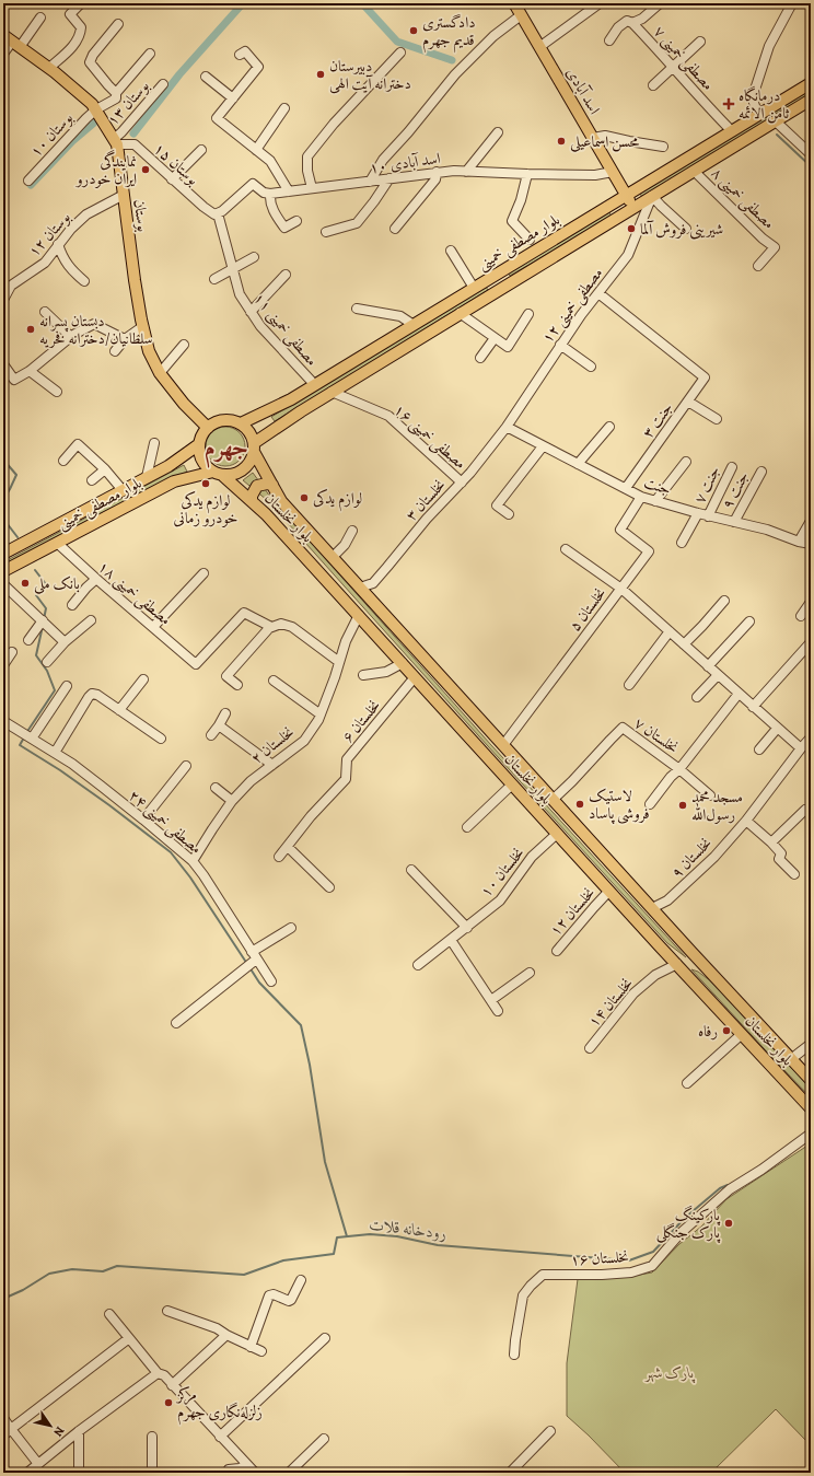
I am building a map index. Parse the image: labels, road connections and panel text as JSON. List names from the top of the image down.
{
  "streets": {
    "main road": [
      "اسد آبادی",
      "بوستان",
      "بلوار مصطفی خمینی",
      "بلوار نخلستان"
    ],
    "street": [
      "مصطفی خمینی ۷",
      "بوستان ۱۳",
      "بوستان ۱۰",
      "اسد آبادی ۱۰",
      "بوستان ۱۵",
      "مصطفی خمینی ۸",
      "۱۲ بوستان",
      "مصطفی خمینی ۱۲",
      "مصطفی خمینی ۱۱",
      "جنت ۳",
      "مصطفی خمینی ۱۶",
      "جنت ۷",
      "جنت",
      "جنت ۹",
      "نخلستان ۳",
      "مصطفی خمینی ۱۸",
      "نخلستان ۵",
      "نخلستان ۶",
      "نخلستان ۷",
      "نخلستان ۲",
      "مصطفی خمینی ۲۴",
      "نخلستان ۹",
      "نخلستان ۱۰",
      "نخلستان ۱۲",
      "نخلستان ۱۴",
      "نخلستان ۱۶"
    ]
  },
  "crossings": [
    ["مصطفی خمینی ۷", "بلوار مصطفی خمینی"],
    ["اسد آبادی", "اسد آبادی ۱۰"],
    ["اسد آبادی", "بلوار مصطفی خمینی"],
    ["بوستان ۱۳", "بوستان ۱۵"],
    ["بوستان ۱۳", "بوستان"],
    ["بوستان ۱۰", "بوستان"],
    ["بوستان ۱۵", "بوستان"],
    ["بوستان ۱۵", "مصطفی خمینی ۱۱"],
    ["مصطفی خمینی ۸", "بلوار مصطفی خمینی"],
    ["بوستان", "۱۲ بوستان"],
    ["بوستان", "بلوار مصطفی خمینی"],
    ["بوستان", "بلوار نخلستان"],
    ["بلوار مصطفی خمینی", "مصطفی خمینی ۱۲"],
    ["بلوار مصطفی خمینی", "مصطفی خمینی ۱۱"],
    ["بلوار مصطفی خمینی", "مصطفی خمینی ۱۶"],
    ["بلوار مصطفی خمینی", "بلوار نخلستان"],
    ["بلوار مصطفی خمینی", "مصطفی خمینی ۱۸"],
    ["مصطفی خمینی ۱۲", "جنت ۳"],
    ["مصطفی خمینی ۱۲", "جنت"],
    ["مصطفی خمینی ۱۲", "نخلستان ۳"],
    ["جنت ۳", "جنت"],
    ["مصطفی خمینی ۱۶", "نخلستان ۳"],
    ["جنت ۷", "جنت"],
    ["جنت", "جنت ۹"],
    ["جنت", "نخلستان ۳"],
    ["جنت", "نخلستان ۵"],
    ["نخلستان ۳", "بلوار نخلستان"],
    ["بلوار نخلستان", "نخلستان ۵"],
    ["بلوار نخلستان", "نخلستان ۶"],
    ["بلوار نخلستان", "نخلستان ۷"],
    ["بلوار نخلستان", "نخلستان ۲"],
    ["بلوار نخلستان", "نخلستان ۹"],
    ["بلوار نخلستان", "نخلستان ۱۰"],
    ["بلوار نخلستان", "نخلستان ۱۲"],
    ["بلوار نخلستان", "نخلستان ۱۴"],
    ["نخلستان ۲", "مصطفی خمینی ۲۴"]
  ],
  "districts": ["جهرم"],
  "water": ["رودخانه قلات"],
  "parks": ["پارک شهر"],
  "places": {
    "other": [
      "دادگستری قدیم جهرم",
      "دبیرستان دخترانه آیت الهی",
      "محسن اسماعیلی",
      "نمایندگی ایران خودرو",
      "شیرینی فروش آلما",
      "دبستان پسرانه سلطانیان/دخترانه فخریه",
      "لوازم یدکی خودرو زمانی",
      "لوازم یدکی",
      "بانک ملی",
      "لاستیک فروشی پاساد",
      "مسجد محمد رسول‌الله",
      "رفاه",
      "پارکینگ پارک جنگلی",
      "مرکز زلزله‌نگاری جهرم"
    ],
    "health": ["درمانگاه ثامن الائمه"]
  },
  "north": "bottom right"
}
